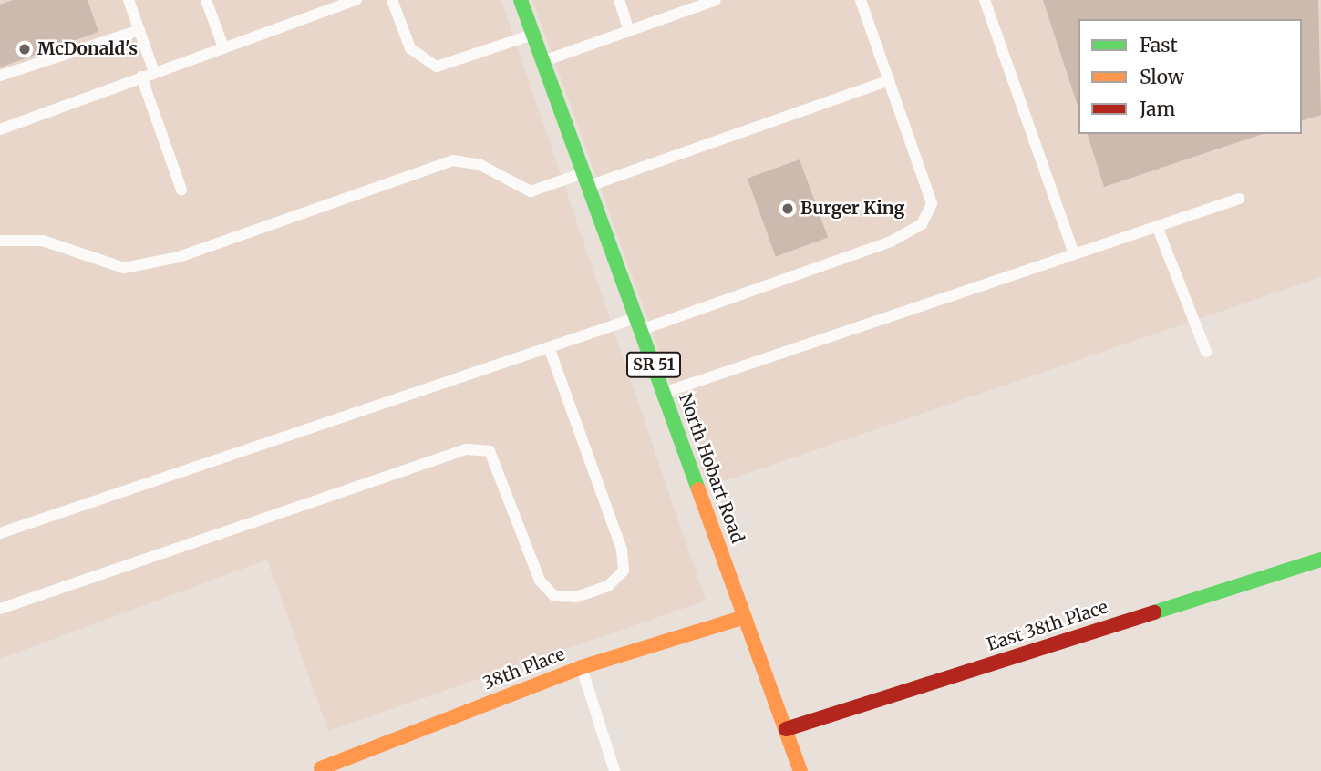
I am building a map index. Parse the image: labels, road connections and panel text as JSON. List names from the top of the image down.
{
  "streets": {
    "street": [
      "SR 51",
      "North Hobart Road",
      "East 38th Place",
      "38th Place"
    ]
  },
  "crossings": [
    ["North Hobart Road", "East 38th Place"],
    ["North Hobart Road", "38th Place"]
  ],
  "places": ["McDonald's", "Burger King"],
  "legend": ["Fast", "Slow", "Jam"]
}
